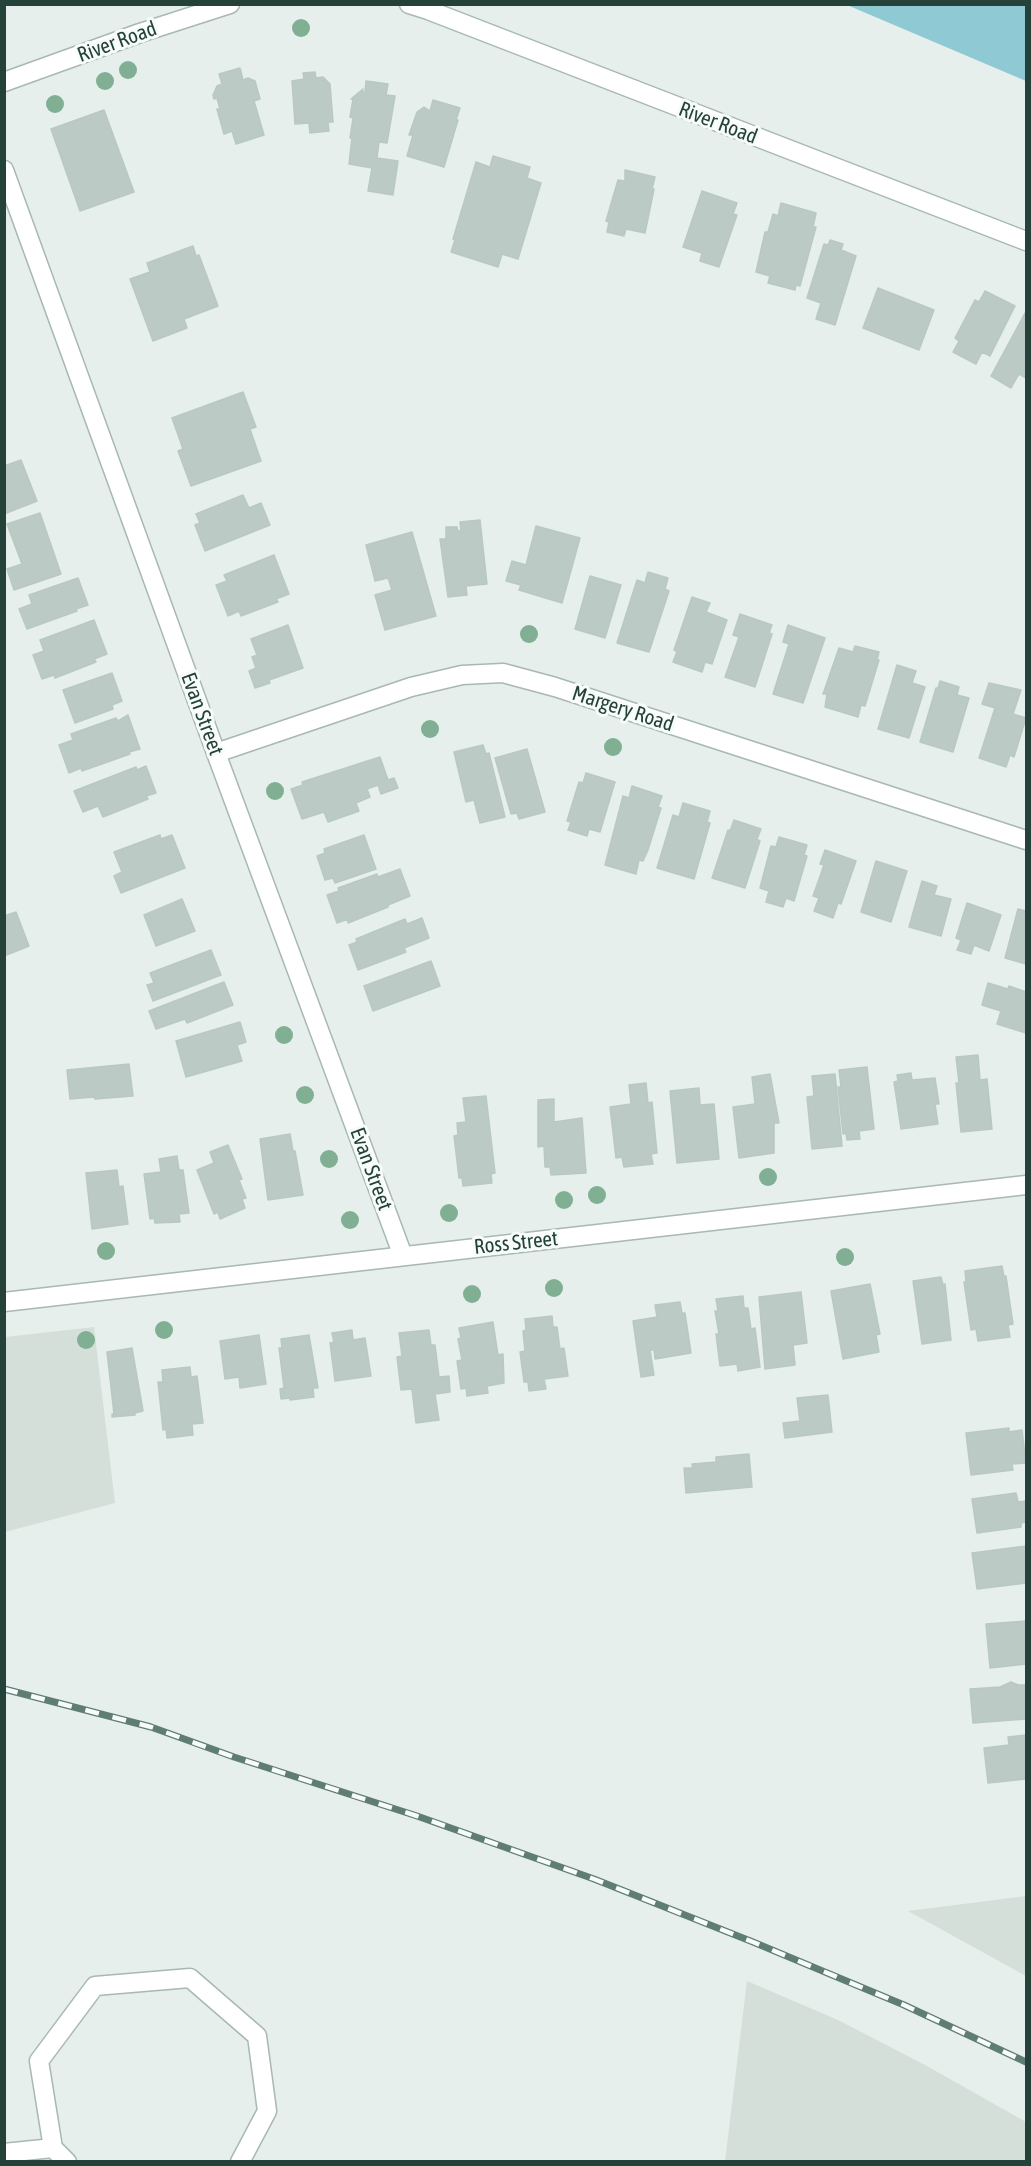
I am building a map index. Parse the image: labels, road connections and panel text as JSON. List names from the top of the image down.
{
  "streets": {
    "street": [
      "River Road",
      "Margery Road",
      "Evan Street",
      "Ross Street"
    ]
  },
  "crossings": [
    ["Margery Road", "Evan Street"],
    ["Evan Street", "Ross Street"]
  ]
}
